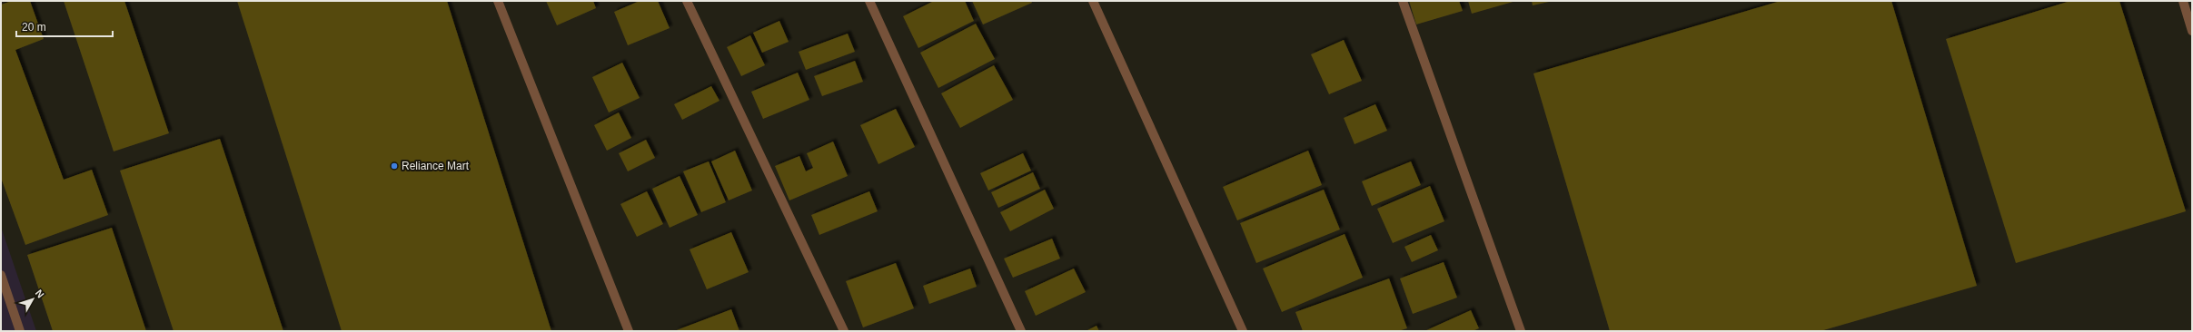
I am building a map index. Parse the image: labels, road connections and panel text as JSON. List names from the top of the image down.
{
  "places": ["Reliance Mart"],
  "scale_bar": "20 m",
  "north": "top right"
}
